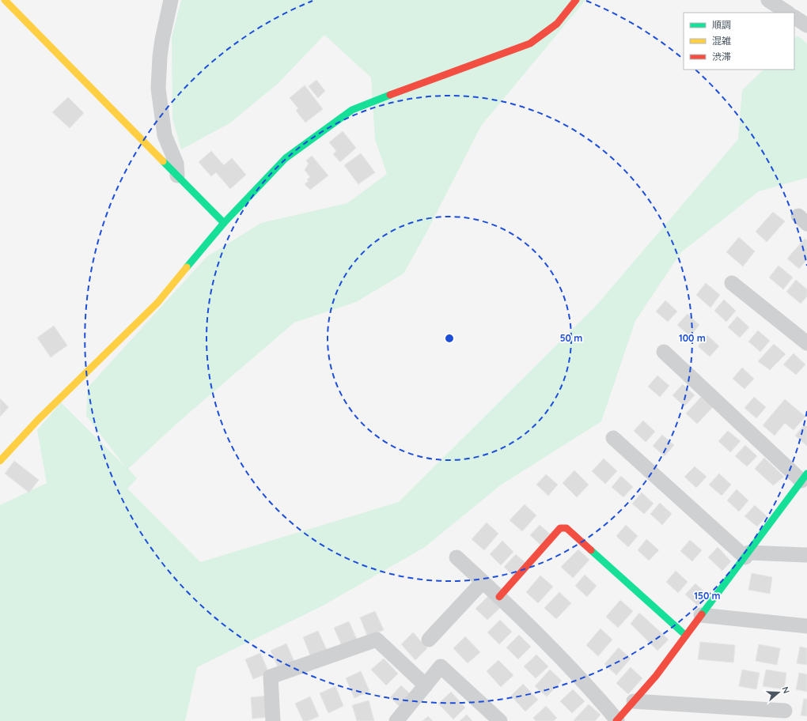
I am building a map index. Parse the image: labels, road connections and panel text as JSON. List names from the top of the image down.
{
  "legend": ["順調", "混雑", "渋滞"],
  "north": "right",
  "rings": ["50 m", "100 m", "150 m"]
}
